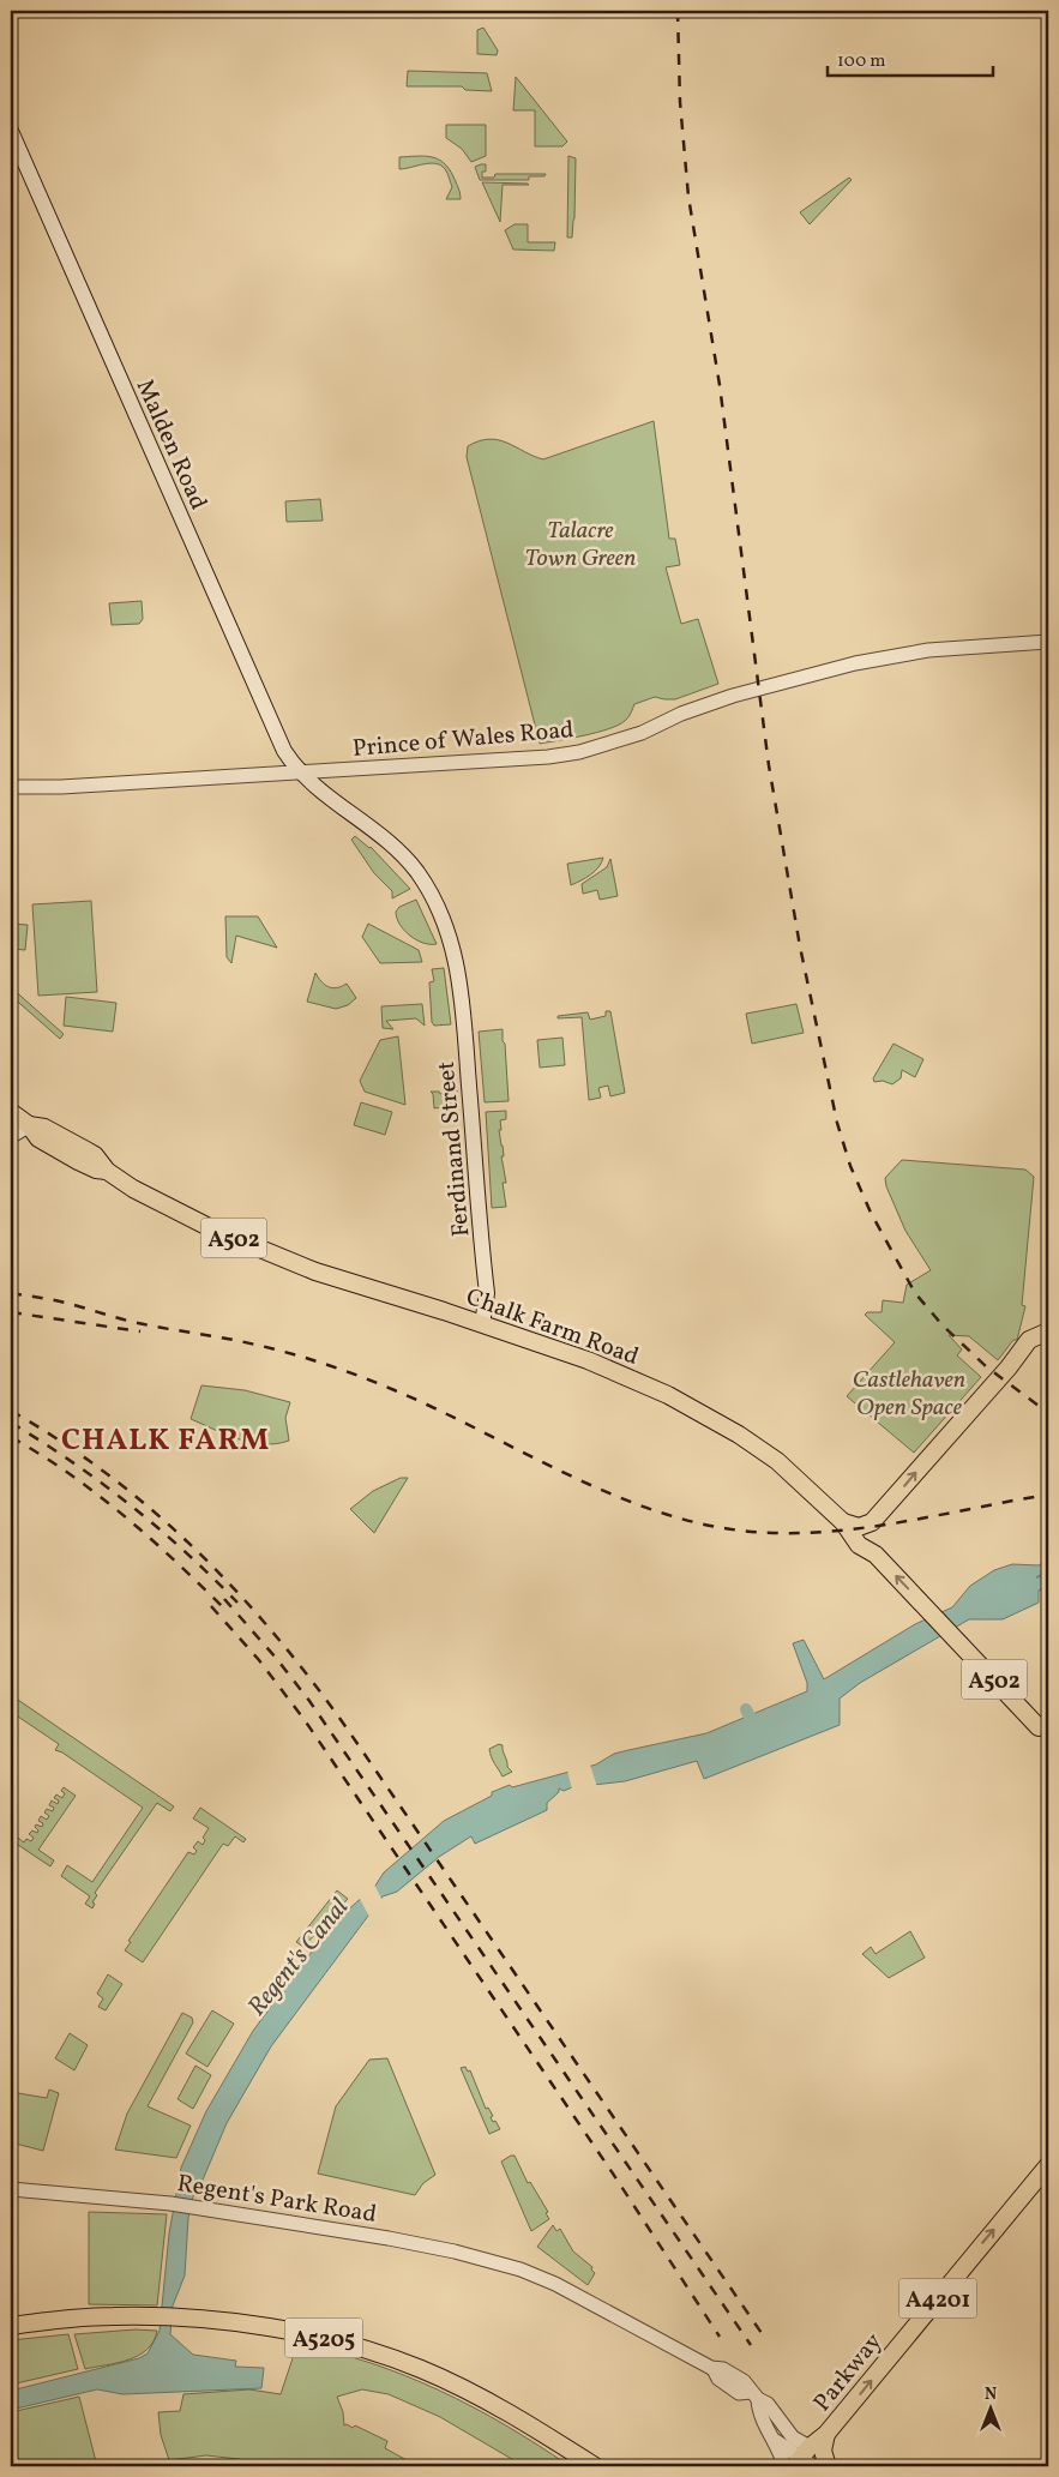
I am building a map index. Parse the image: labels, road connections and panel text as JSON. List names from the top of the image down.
{
  "streets": {
    "main road": [
      "Malden Road",
      "Ferdinand Street",
      "A502",
      "Chalk Farm Road",
      "A4201",
      "A5205",
      "Parkway"
    ],
    "street": ["Prince of Wales Road", "Regent's Park Road"]
  },
  "crossings": [
    ["Malden Road", "Prince of Wales Road"],
    ["Malden Road", "Ferdinand Street"],
    ["Ferdinand Street", "Chalk Farm Road"],
    ["A502", "Chalk Farm Road"],
    ["Regent's Park Road", "Parkway"]
  ],
  "one_way": ["Parkway"],
  "districts": ["CHALK FARM"],
  "water": ["Regent's Canal"],
  "parks": ["Talacre Town Green", "Castlehaven Open Space"],
  "scale_bar": "100 m",
  "north": "top"
}
